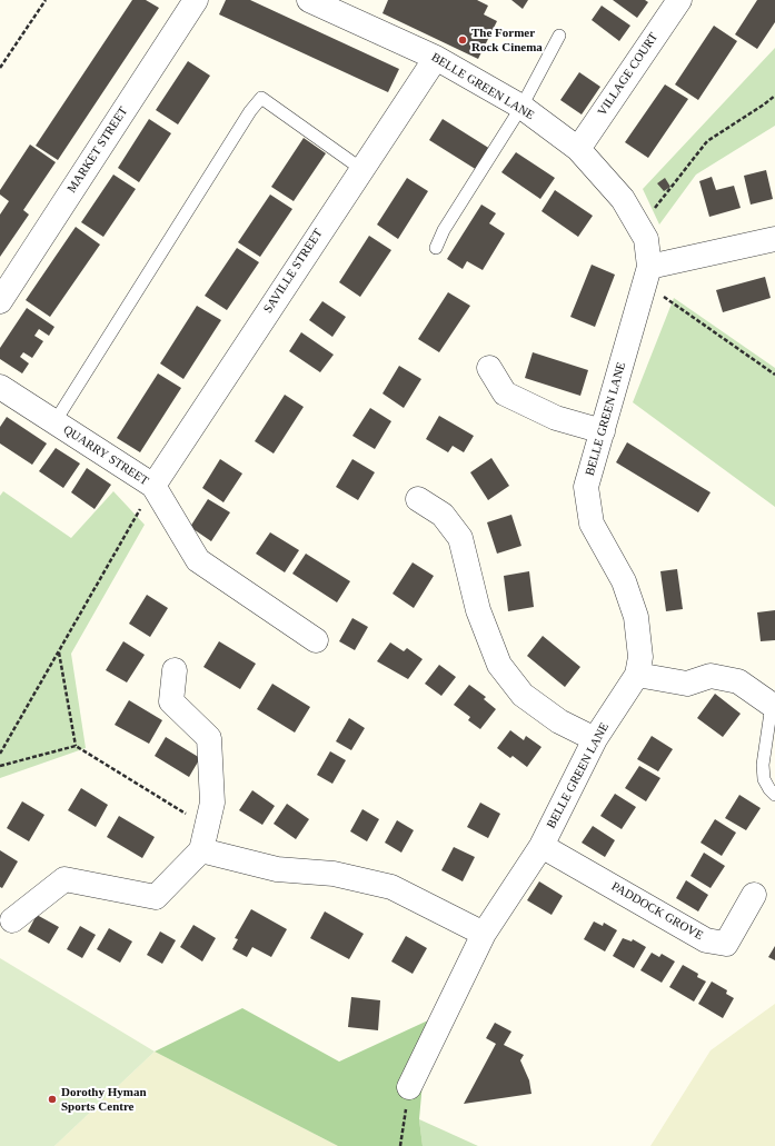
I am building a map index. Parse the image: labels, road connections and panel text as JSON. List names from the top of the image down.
{
  "streets": {
    "street": [
      "VILLAGE COURT",
      "BELLE GREEN LANE",
      "MARKET STREET",
      "SAVILLE STREET",
      "QUARRY STREET",
      "PADDOCK GROVE"
    ]
  },
  "crossings": [
    ["VILLAGE COURT", "BELLE GREEN LANE"],
    ["BELLE GREEN LANE", "SAVILLE STREET"],
    ["BELLE GREEN LANE", "PADDOCK GROVE"],
    ["SAVILLE STREET", "QUARRY STREET"]
  ],
  "places": ["The Former Rock Cinema", "Dorothy Hyman Sports Centre"]
}
